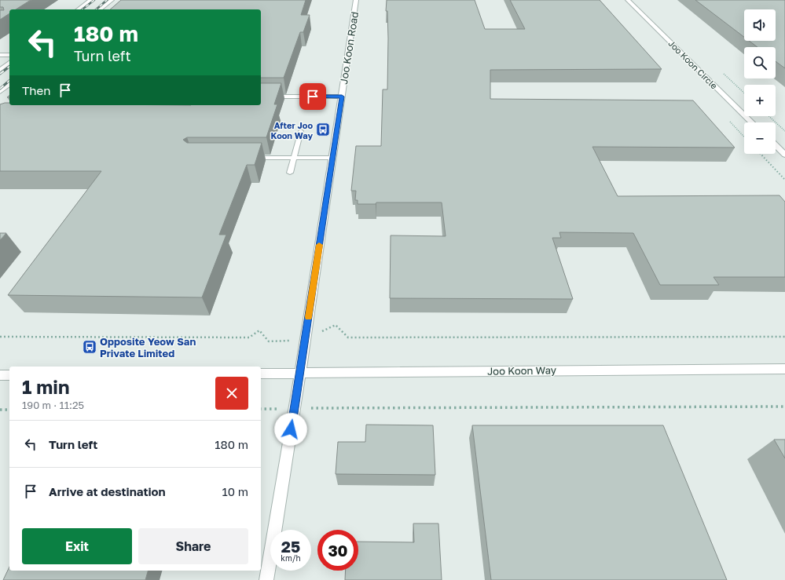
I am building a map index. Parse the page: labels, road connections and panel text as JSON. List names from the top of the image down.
{
  "streets": {
    "street": ["Joo Koon Road", "Joo Koon Circle", "Joo Koon Way"]
  },
  "crossings": [
    ["Joo Koon Road", "Joo Koon Way"]
  ],
  "places": {
    "bus stop": ["After Joo Koon Way", "Opposite Yeow San Private Limited"]
  },
  "page": {
    "map_buttons": ["+", "−"],
    "turn": ["180 m", "Turn left"],
    "then": "Then",
    "heading": ["1 min", "190 m · 11:25"],
    "list": [
      {
        "name": "Turn left",
        "value": "180 m"
      },
      {
        "name": "Arrive at destination",
        "value": "10 m"
      }
    ],
    "buttons": ["Exit", "Share"],
    "speed": "25 km/h",
    "limit": "30"
  }
}
